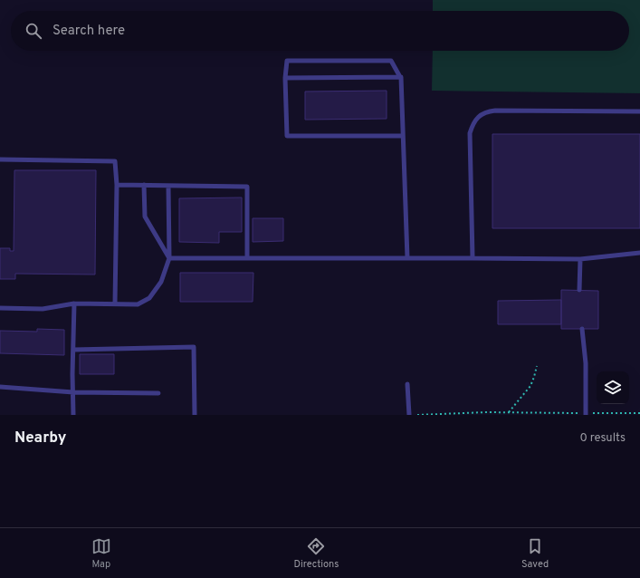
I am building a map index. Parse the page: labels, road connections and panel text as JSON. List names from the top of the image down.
{
  "page": {
    "search": "Search here",
    "heading": ["Nearby", "0 results"],
    "nav": ["Map", "Directions", "Saved"]
  }
}
